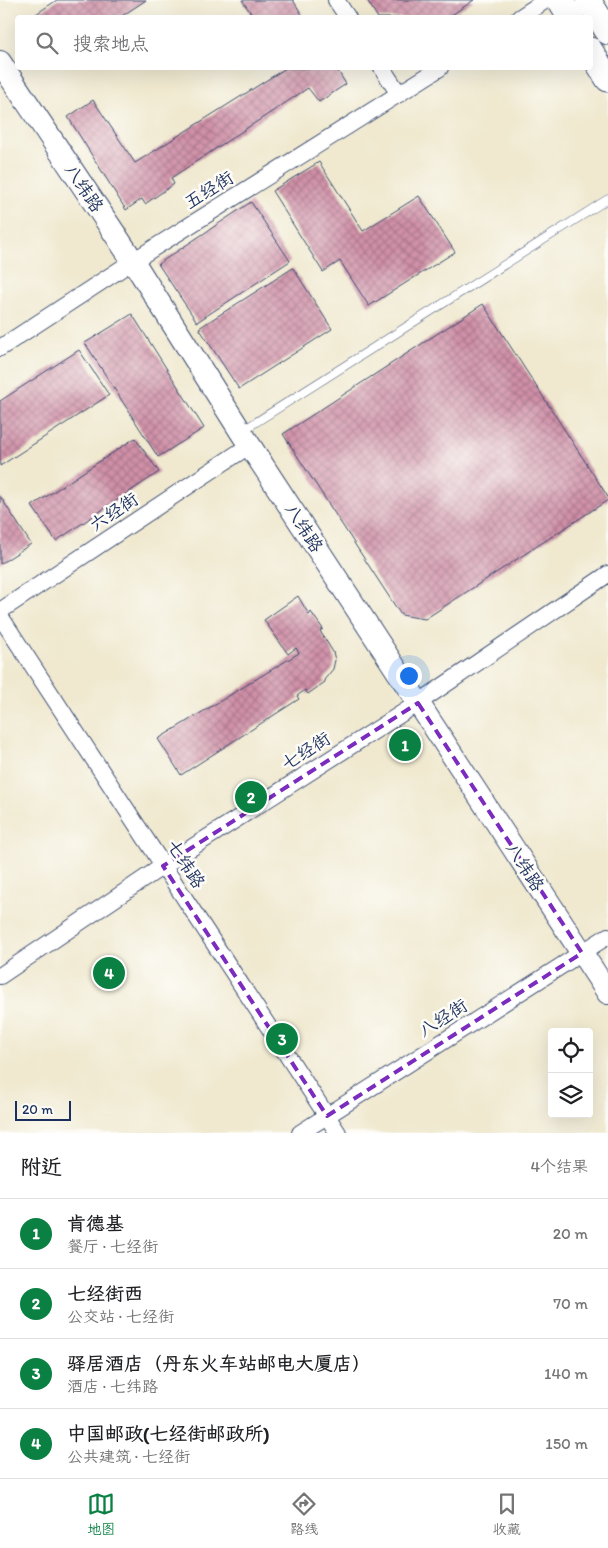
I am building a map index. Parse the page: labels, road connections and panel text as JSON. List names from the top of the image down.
{
  "streets": {
    "street": [
      "八纬路",
      "五经街",
      "六经街",
      "七经街",
      "七纬路",
      "八经街"
    ]
  },
  "crossings": [
    ["八纬路", "五经街"],
    ["八纬路", "六经街"],
    ["八纬路", "七经街"],
    ["八纬路", "八经街"],
    ["七经街", "七纬路"],
    ["七纬路", "八经街"]
  ],
  "scale_bar": "20 m",
  "page": {
    "search": "搜索地点",
    "pins": [
      "1",
      "2",
      "4",
      "3"
    ],
    "scale": "20 m",
    "heading": ["附近", "4个结果"],
    "list": [
      {
        "mark": "1",
        "name": "肯德基",
        "note": "餐厅 · 七经街",
        "value": "20 m"
      },
      {
        "mark": "2",
        "name": "七经街西",
        "note": "公交站 · 七经街",
        "value": "70 m"
      },
      {
        "mark": "3",
        "name": "驿居酒店（丹东火车站邮电大厦店）",
        "note": "酒店 · 七纬路",
        "value": "140 m"
      },
      {
        "mark": "4",
        "name": "中国邮政(七经街邮政所)",
        "note": "公共建筑 · 七经街",
        "value": "150 m"
      }
    ],
    "nav": ["地图", "路线", "收藏"]
  }
}
